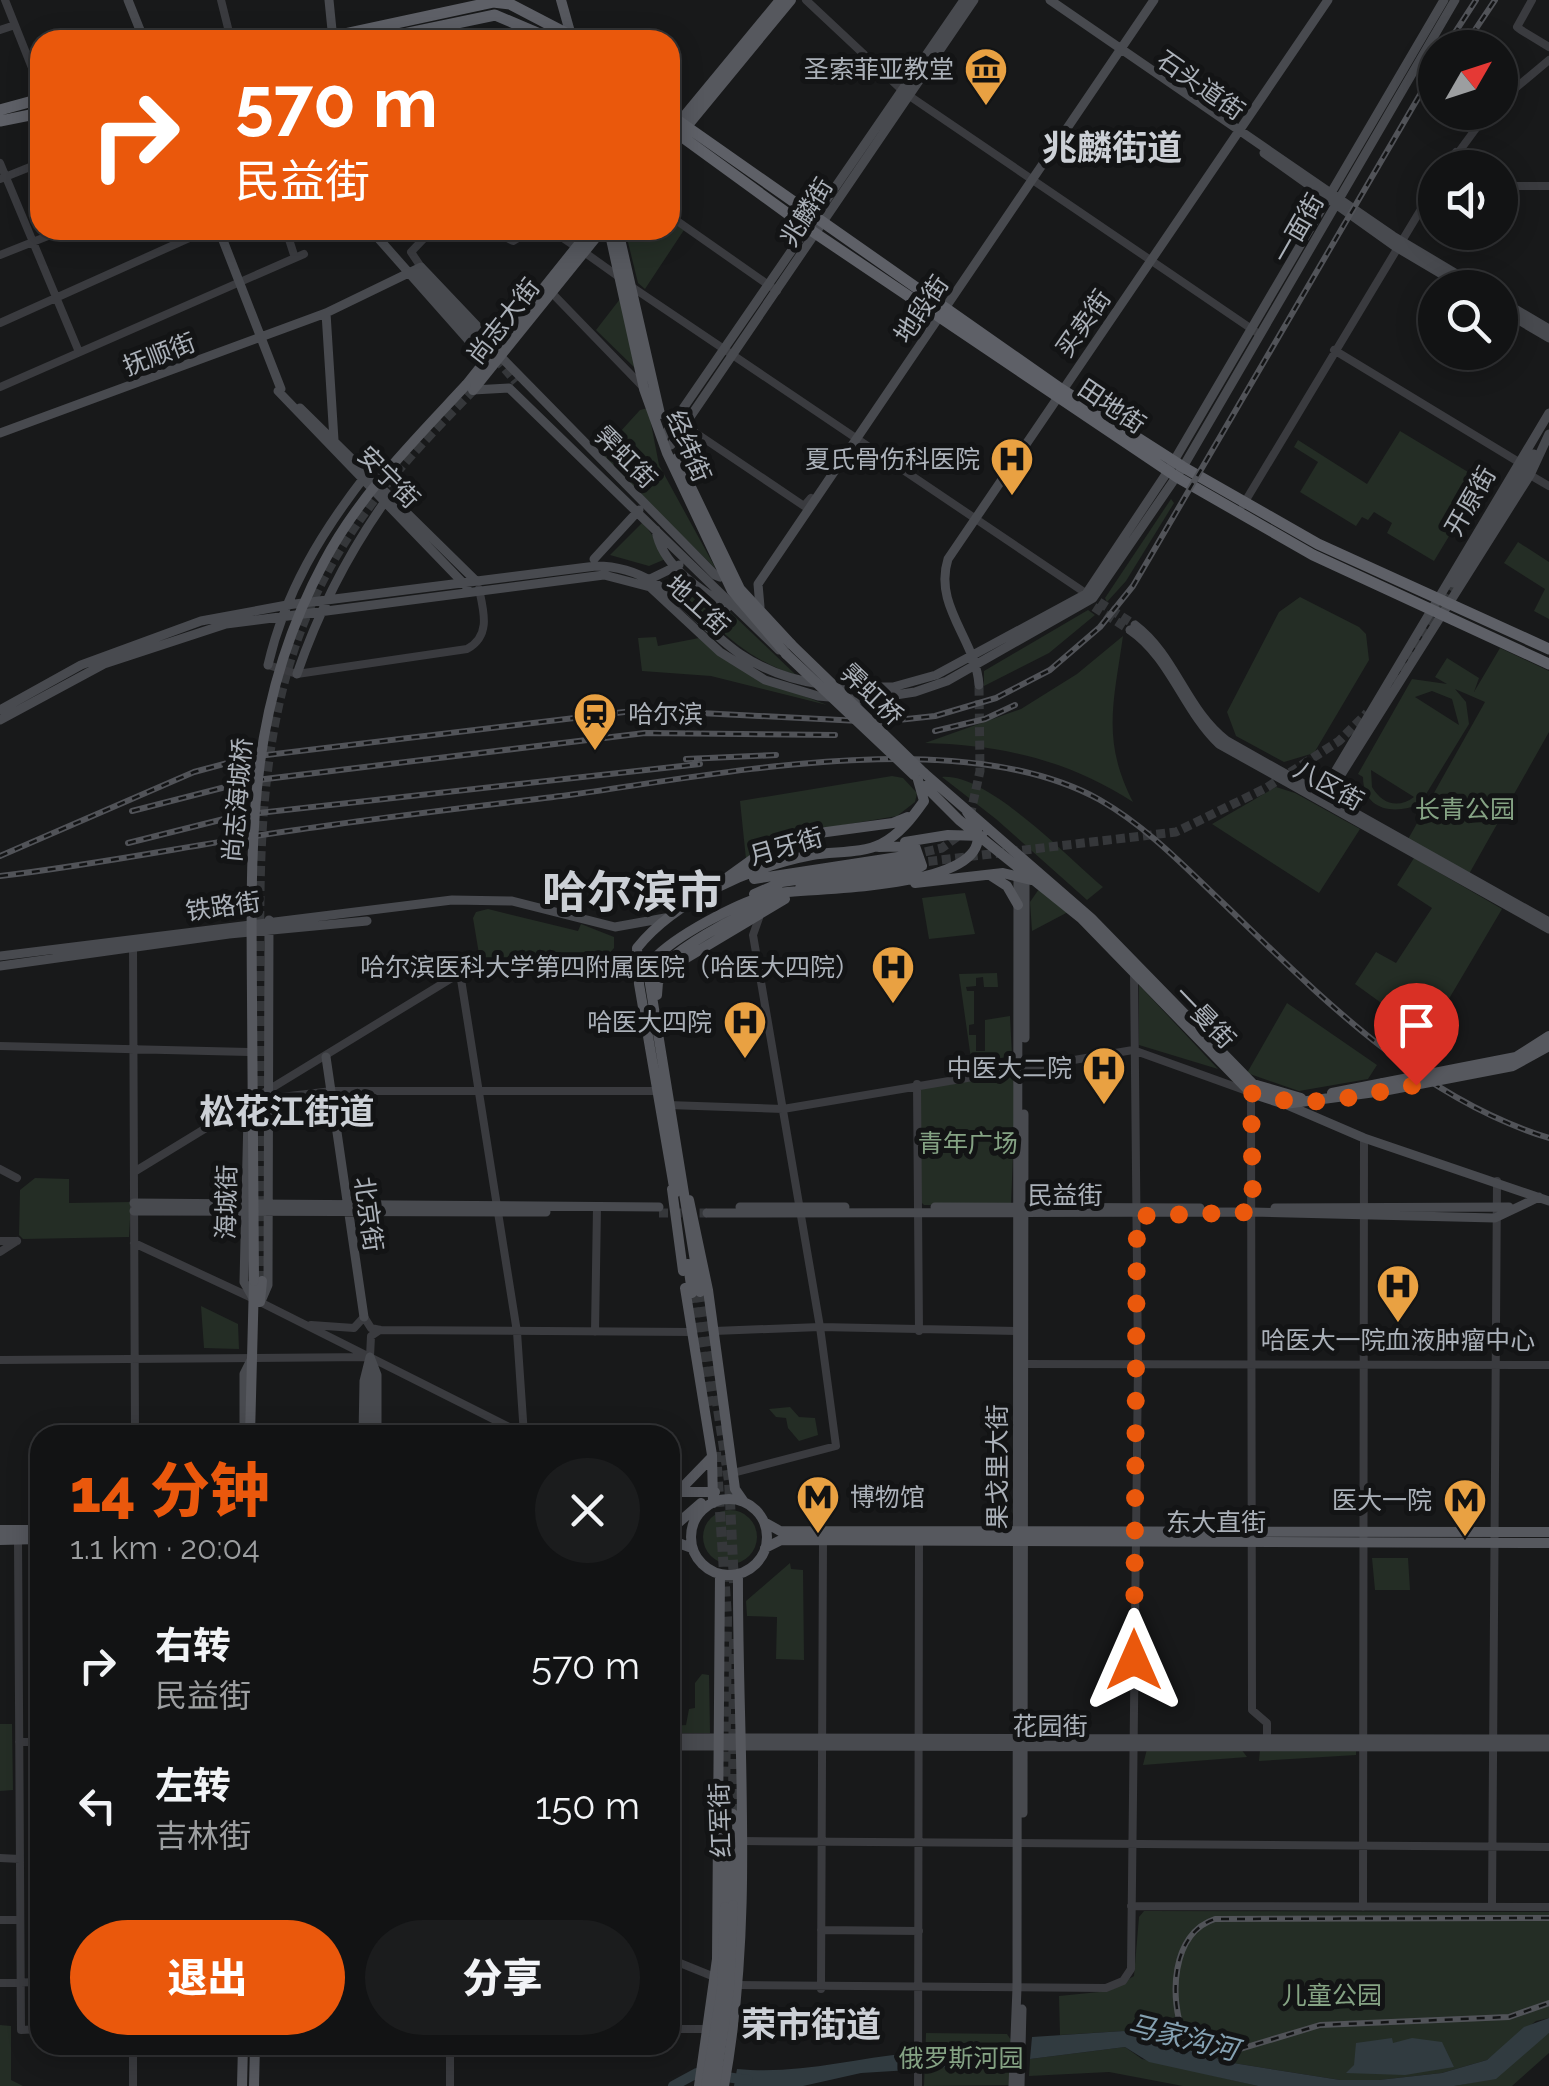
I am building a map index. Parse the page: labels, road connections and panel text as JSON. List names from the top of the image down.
{
  "streets": {
    "highway": ["田地街"],
    "main road": [
      "石头道街",
      "兆麟街",
      "一面街",
      "地段街",
      "尚志大街",
      "买卖街",
      "抚顺街",
      "经纬街",
      "霁虹街",
      "安宁街",
      "开原街",
      "地工街",
      "霁虹桥",
      "八区街",
      "尚志海城桥",
      "月牙街",
      "铁路街",
      "一曼街",
      "民益街",
      "海城街",
      "北京街",
      "果戈里大街",
      "东大直街",
      "花园街",
      "红军街"
    ]
  },
  "crossings": [
    ["石头道街", "一面街"],
    ["石头道街", "地段街"],
    ["石头道街", "买卖街"],
    ["兆麟街", "田地街"],
    ["兆麟街", "经纬街"],
    ["一面街", "田地街"],
    ["一面街", "地工街"],
    ["地段街", "田地街"],
    ["地段街", "经纬街"],
    ["地段街", "霁虹街"],
    ["地段街", "霁虹桥"],
    ["尚志大街", "霁虹街"],
    ["尚志大街", "尚志海城桥"],
    ["买卖街", "田地街"],
    ["买卖街", "地工街"],
    ["抚顺街", "安宁街"],
    ["田地街", "开原街"],
    ["田地街", "地工街"],
    ["经纬街", "霁虹街"],
    ["经纬街", "霁虹桥"],
    ["霁虹街", "霁虹桥"],
    ["安宁街", "地工街"],
    ["尚志海城桥", "海城街"],
    ["月牙街", "铁路街"],
    ["月牙街", "一曼街"],
    ["月牙街", "果戈里大街"],
    ["铁路街", "海城街"],
    ["一曼街", "民益街"],
    ["一曼街", "果戈里大街"],
    ["民益街", "果戈里大街"],
    ["果戈里大街", "东大直街"],
    ["果戈里大街", "花园街"],
    ["东大直街", "红军街"],
    ["花园街", "红军街"]
  ],
  "districts": [
    "兆麟街道",
    "哈尔滨市",
    "松花江街道",
    "荣市街道"
  ],
  "water": ["马家沟河"],
  "parks": [
    "长青公园",
    "青年广场",
    "儿童公园",
    "俄罗斯河园"
  ],
  "places": {
    "museum": ["圣索菲亚教堂"],
    "hospital": [
      "夏氏骨伤科医院",
      "哈尔滨医科大学第四附属医院（哈医大四院）",
      "哈医大四院",
      "中医大二院",
      "哈医大一院血液肿瘤中心"
    ],
    "station": ["哈尔滨"],
    "metro station": ["博物馆", "医大一院"]
  },
  "north": "top right",
  "page": {
    "turn": ["570 m", "民益街"],
    "heading": ["14 分钟", "1.1 km · 20:04"],
    "list": [
      {
        "name": "右转",
        "note": "民益街",
        "value": "570 m"
      },
      {
        "name": "左转",
        "note": "吉林街",
        "value": "150 m"
      }
    ],
    "buttons": ["退出", "分享"]
  }
}
